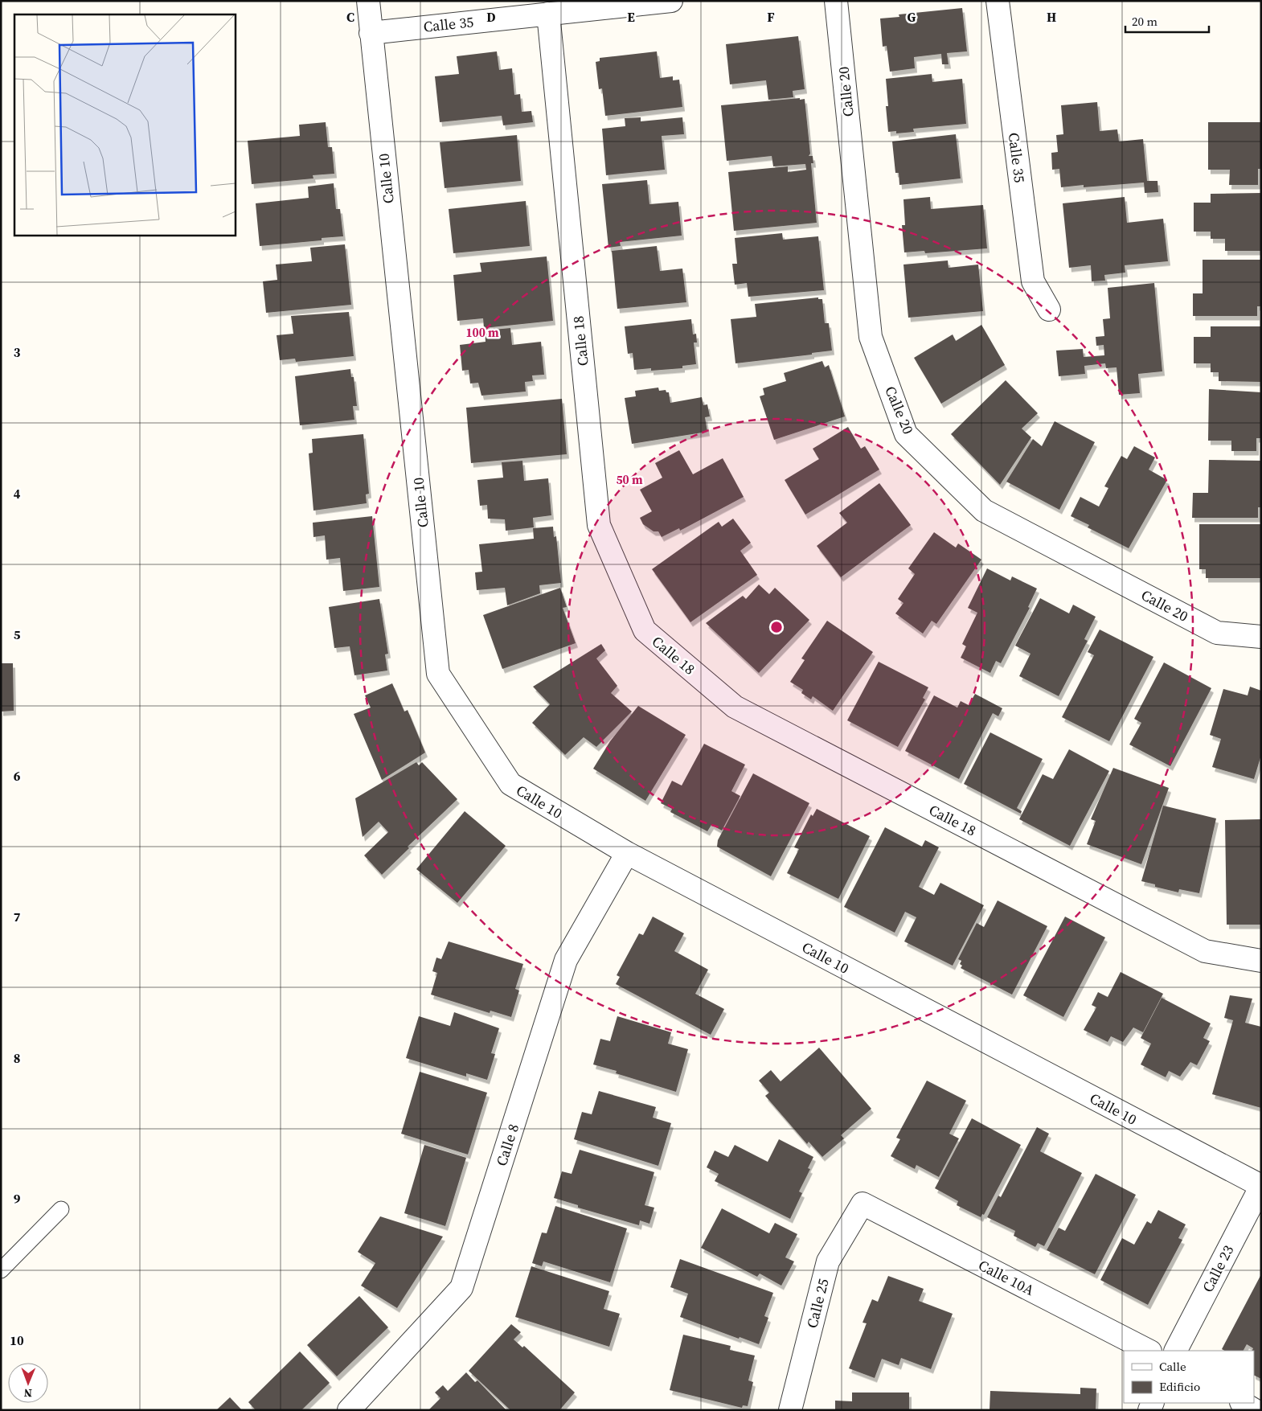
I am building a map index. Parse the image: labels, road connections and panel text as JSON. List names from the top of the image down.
{
  "streets": {
    "street": [
      "Calle 35",
      "Calle 20",
      "Calle 10",
      "Calle 18",
      "Calle 8",
      "Calle 23",
      "Calle 10A",
      "Calle 25"
    ]
  },
  "crossings": [
    ["Calle 35", "Calle 10"],
    ["Calle 35", "Calle 18"],
    ["Calle 10", "Calle 8"],
    ["Calle 10", "Calle 23"],
    ["Calle 10A", "Calle 25"]
  ],
  "legend": ["Calle", "Edificio"],
  "scale_bar": "20 m",
  "north": "bottom",
  "grid": {
    "columns": [
      "C",
      "D",
      "E",
      "F",
      "G",
      "H"
    ],
    "rows": [
      "3",
      "4",
      "5",
      "6",
      "7",
      "8",
      "9",
      "10"
    ]
  },
  "rings": ["100 m", "50 m"]
}
